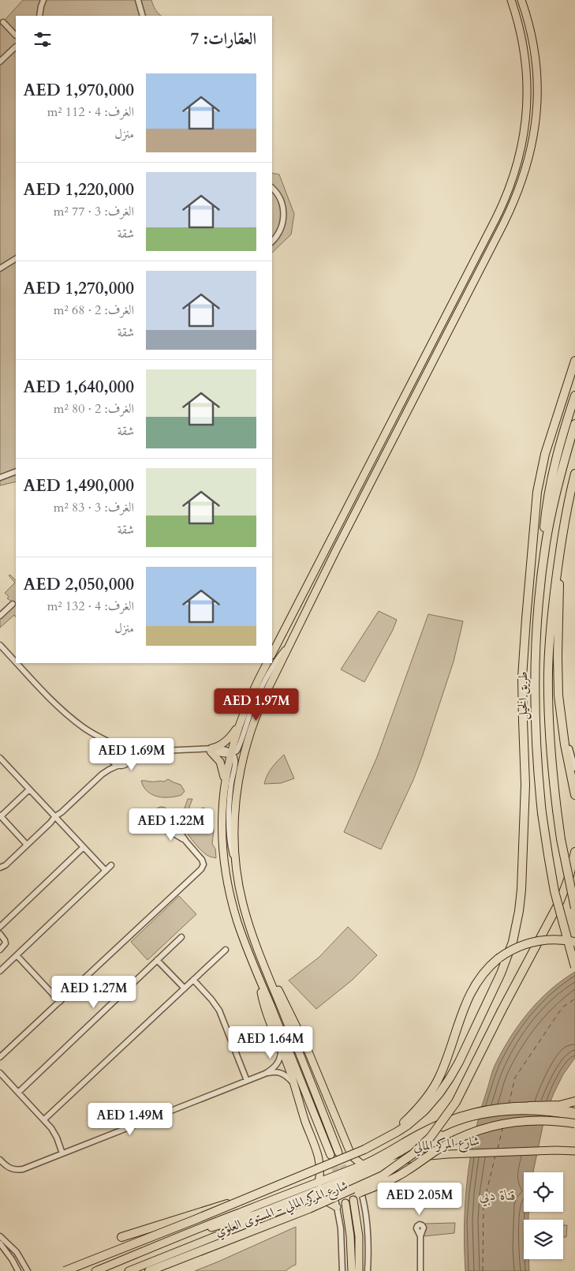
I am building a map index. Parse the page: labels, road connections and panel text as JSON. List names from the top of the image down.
{
  "streets": {
    "highway": ["طريق الخيل", "شارع المركز المالي - المستوى العلوي"],
    "main road": ["شارع المركز المالي"]
  },
  "water": ["قناة دبي"],
  "page": {
    "heading": "العقارات: 7",
    "list": [
      {
        "name": "AED 1,970,000",
        "note": "الغرف: 4 · 112 m² · منزل"
      },
      {
        "name": "AED 1,220,000",
        "note": "الغرف: 3 · 77 m² · شقة"
      },
      {
        "name": "AED 1,270,000",
        "note": "الغرف: 2 · 68 m² · شقة"
      },
      {
        "name": "AED 1,640,000",
        "note": "الغرف: 2 · 80 m² · شقة"
      },
      {
        "name": "AED 1,490,000",
        "note": "الغرف: 3 · 83 m² · شقة"
      },
      {
        "name": "AED 2,050,000",
        "note": "الغرف: 4 · 132 m² · منزل"
      }
    ],
    "price": [
      "AED 1.97M",
      "AED 1.69M",
      "AED 1.22M",
      "AED 1.27M",
      "AED 1.64M",
      "AED 1.49M",
      "AED 2.05M"
    ]
  }
}
